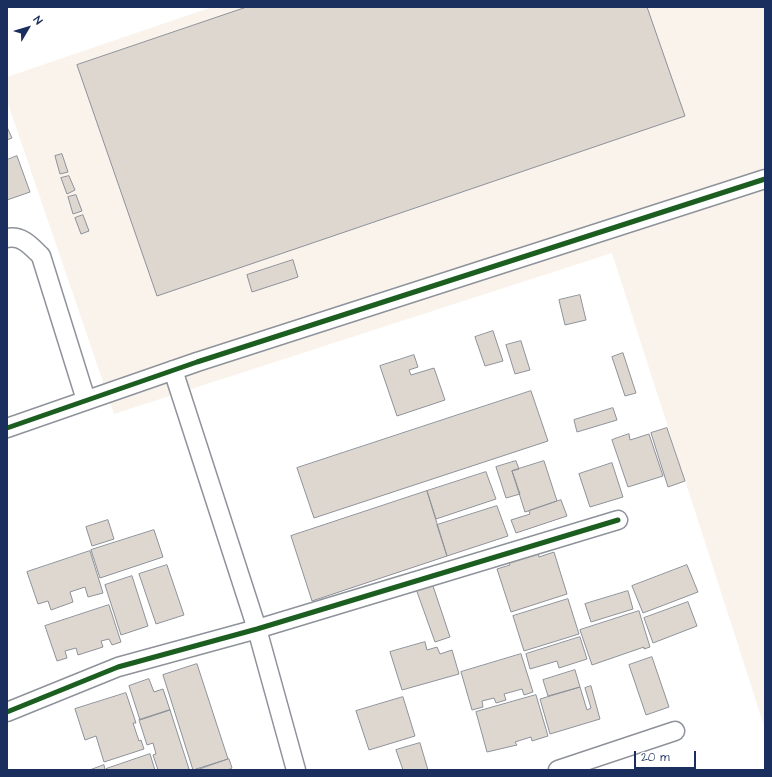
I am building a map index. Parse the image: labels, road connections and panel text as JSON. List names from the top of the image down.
{
  "scale_bar": "20 m",
  "north": "top right"
}
